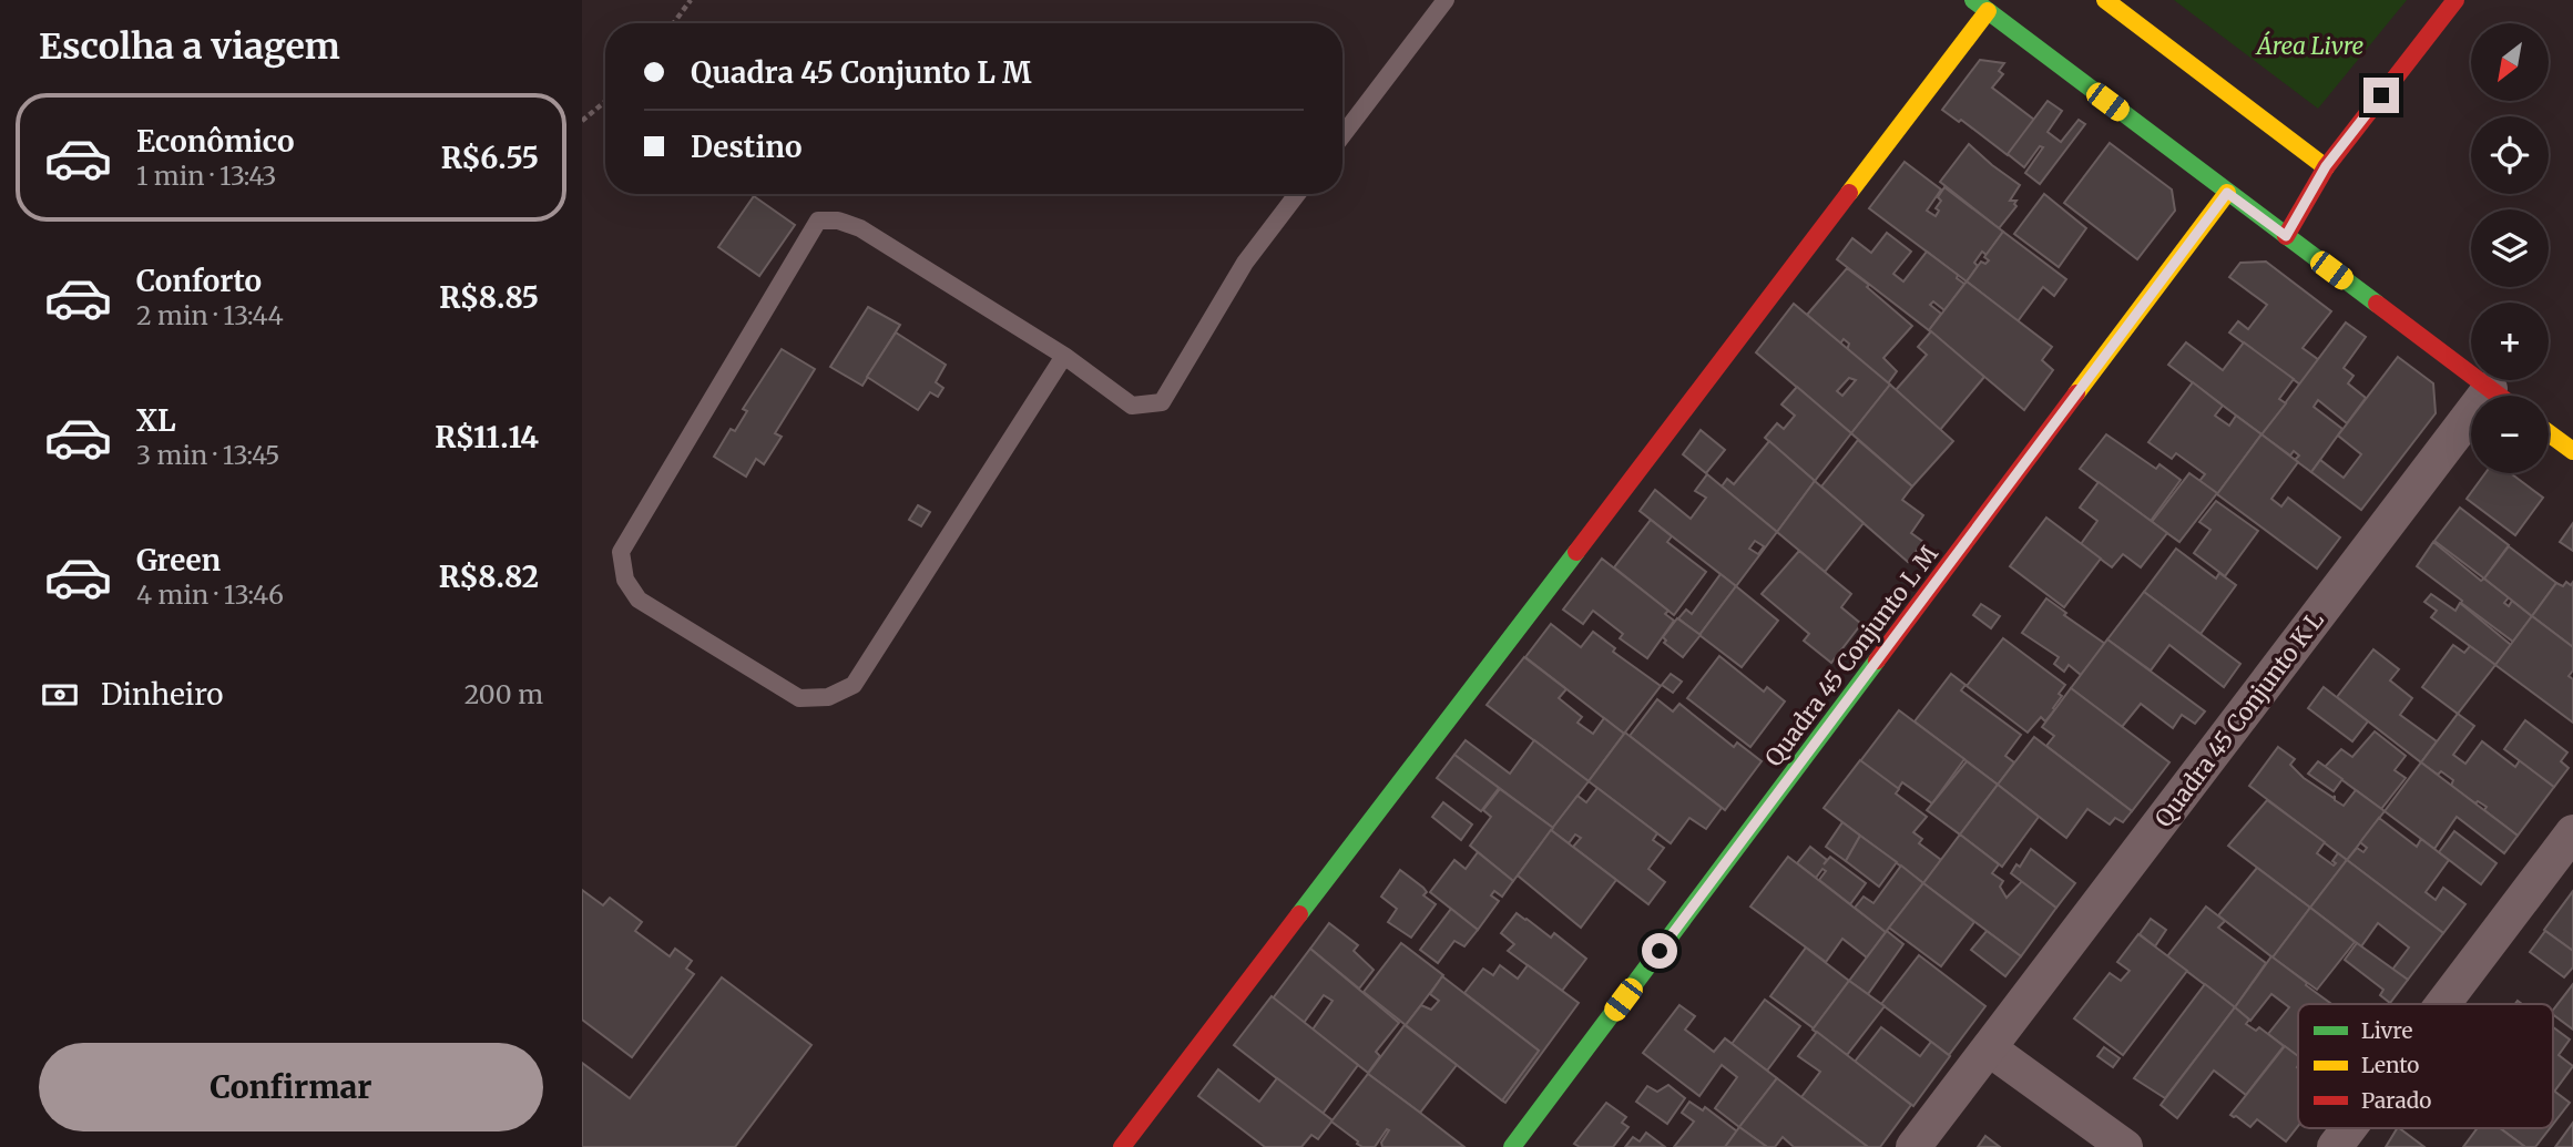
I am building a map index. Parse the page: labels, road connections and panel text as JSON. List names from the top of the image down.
{
  "streets": {
    "street": ["Quadra 45 Conjunto L M", "Quadra 45 Conjunto K L"]
  },
  "parks": ["Área Livre"],
  "legend": ["Livre", "Lento", "Parado"],
  "north": "bottom left",
  "page": {
    "heading": "Escolha a viagem",
    "map_buttons": ["+", "−"],
    "banner": ["Quadra 45 Conjunto L M", "Destino"],
    "list": [
      {
        "name": "Econômico",
        "note": "1 min · 13:43",
        "value": "R$6.55"
      },
      {
        "name": "Conforto",
        "note": "2 min · 13:44",
        "value": "R$8.85"
      },
      {
        "name": "XL",
        "note": "3 min · 13:45",
        "value": "R$11.14"
      },
      {
        "name": "Green",
        "note": "4 min · 13:46",
        "value": "R$8.82"
      }
    ],
    "pay": ["Dinheiro", "200 m"],
    "buttons": "Confirmar"
  }
}
